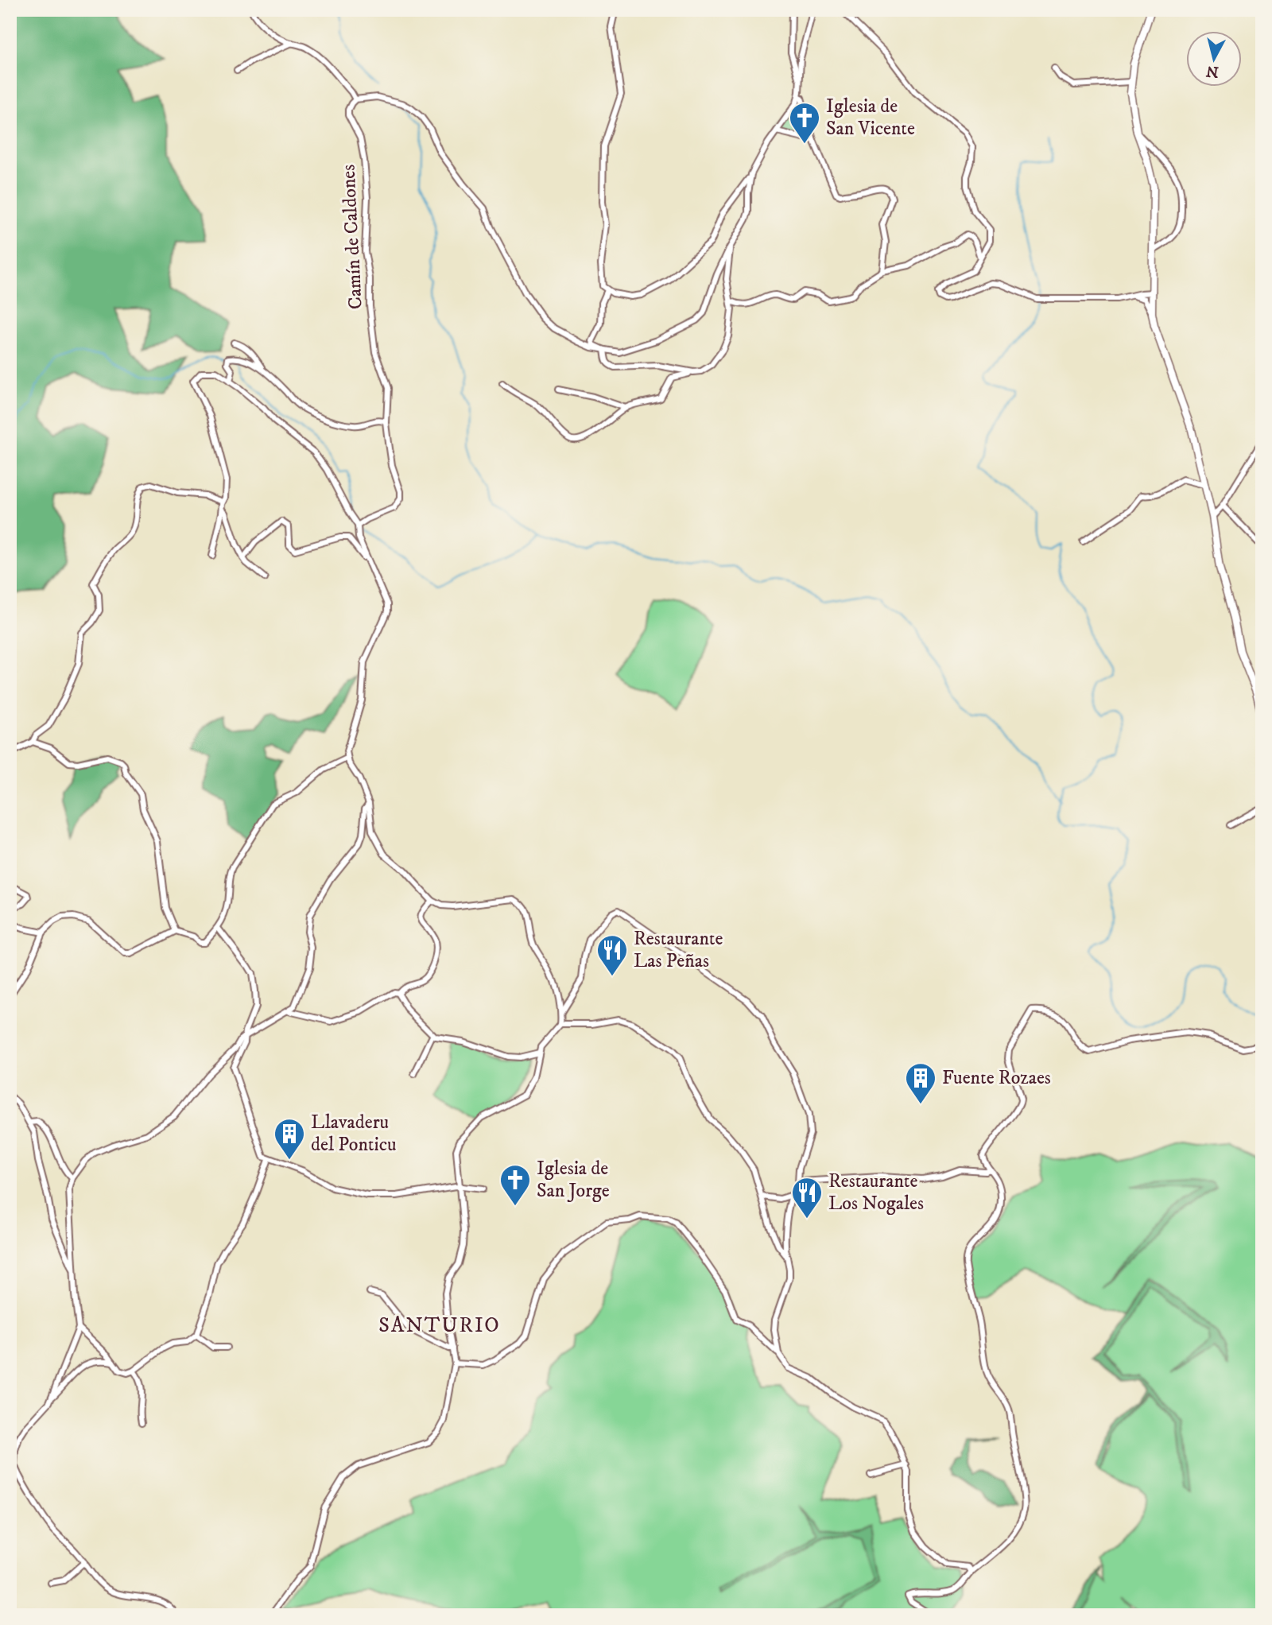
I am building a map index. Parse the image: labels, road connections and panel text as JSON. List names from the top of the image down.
{
  "streets": {
    "street": ["Camín de Caldones"]
  },
  "districts": ["SANTURIO"],
  "places": {
    "church": ["Iglesia de San Vicente", "Iglesia de San Jorge"],
    "restaurant": ["Restaurante Las Peñas", "Restaurante Los Nogales"],
    "building": ["Fuente Rozaes", "Llavaderu del Ponticu"]
  },
  "north": "bottom"
}
